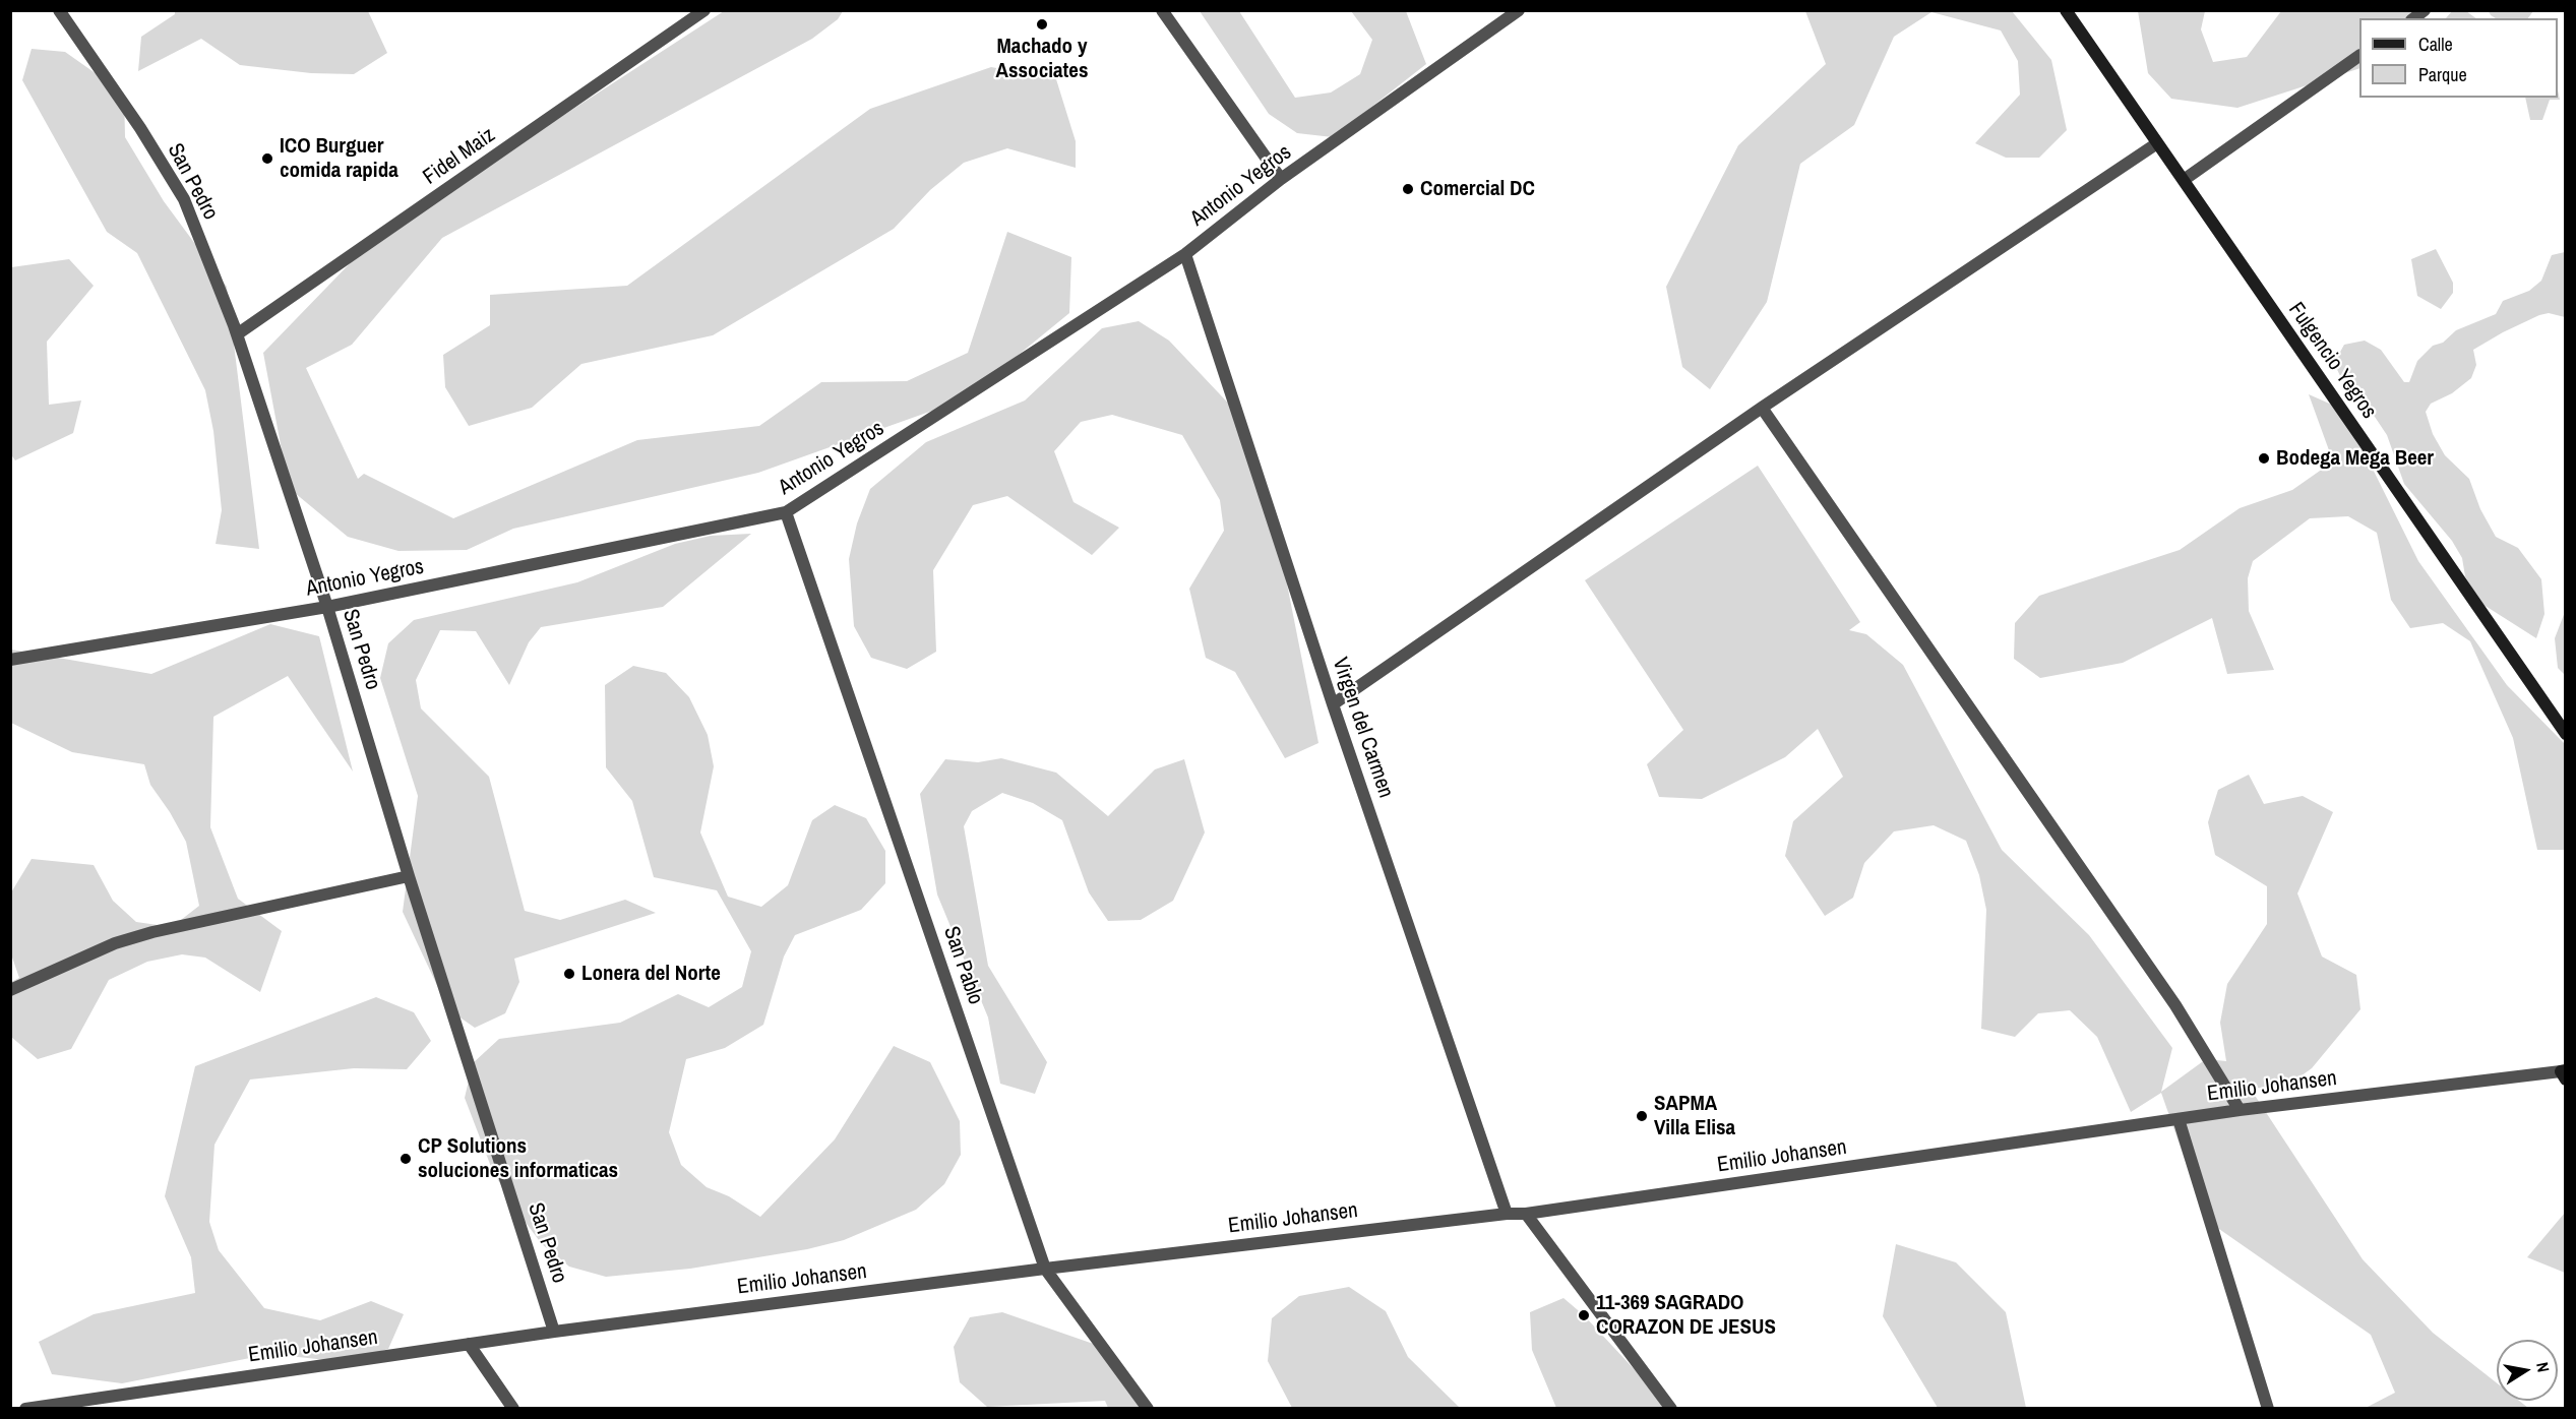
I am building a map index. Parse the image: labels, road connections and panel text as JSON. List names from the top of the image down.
{
  "streets": {
    "street": [
      "Fidel Maiz",
      "San Pedro",
      "Antonio Yegros",
      "Fulgencio Yegros",
      "Virgen del Carmen",
      "San Pablo",
      "Emilio Johansen"
    ]
  },
  "crossings": [
    ["Fidel Maiz", "San Pedro"],
    ["San Pedro", "Antonio Yegros"],
    ["San Pedro", "Emilio Johansen"],
    ["Antonio Yegros", "Virgen del Carmen"],
    ["Antonio Yegros", "San Pablo"],
    ["Virgen del Carmen", "Emilio Johansen"],
    ["San Pablo", "Emilio Johansen"]
  ],
  "places": [
    "Machado y Associates",
    "ICO Burguer comida rapida",
    "Comercial DC",
    "Bodega Mega Beer",
    "Lonera del Norte",
    "SAPMA Villa Elisa",
    "CP Solutions soluciones informaticas",
    "11-369 SAGRADO CORAZON DE JESUS"
  ],
  "legend": ["Calle", "Parque"],
  "north": "right"
}
